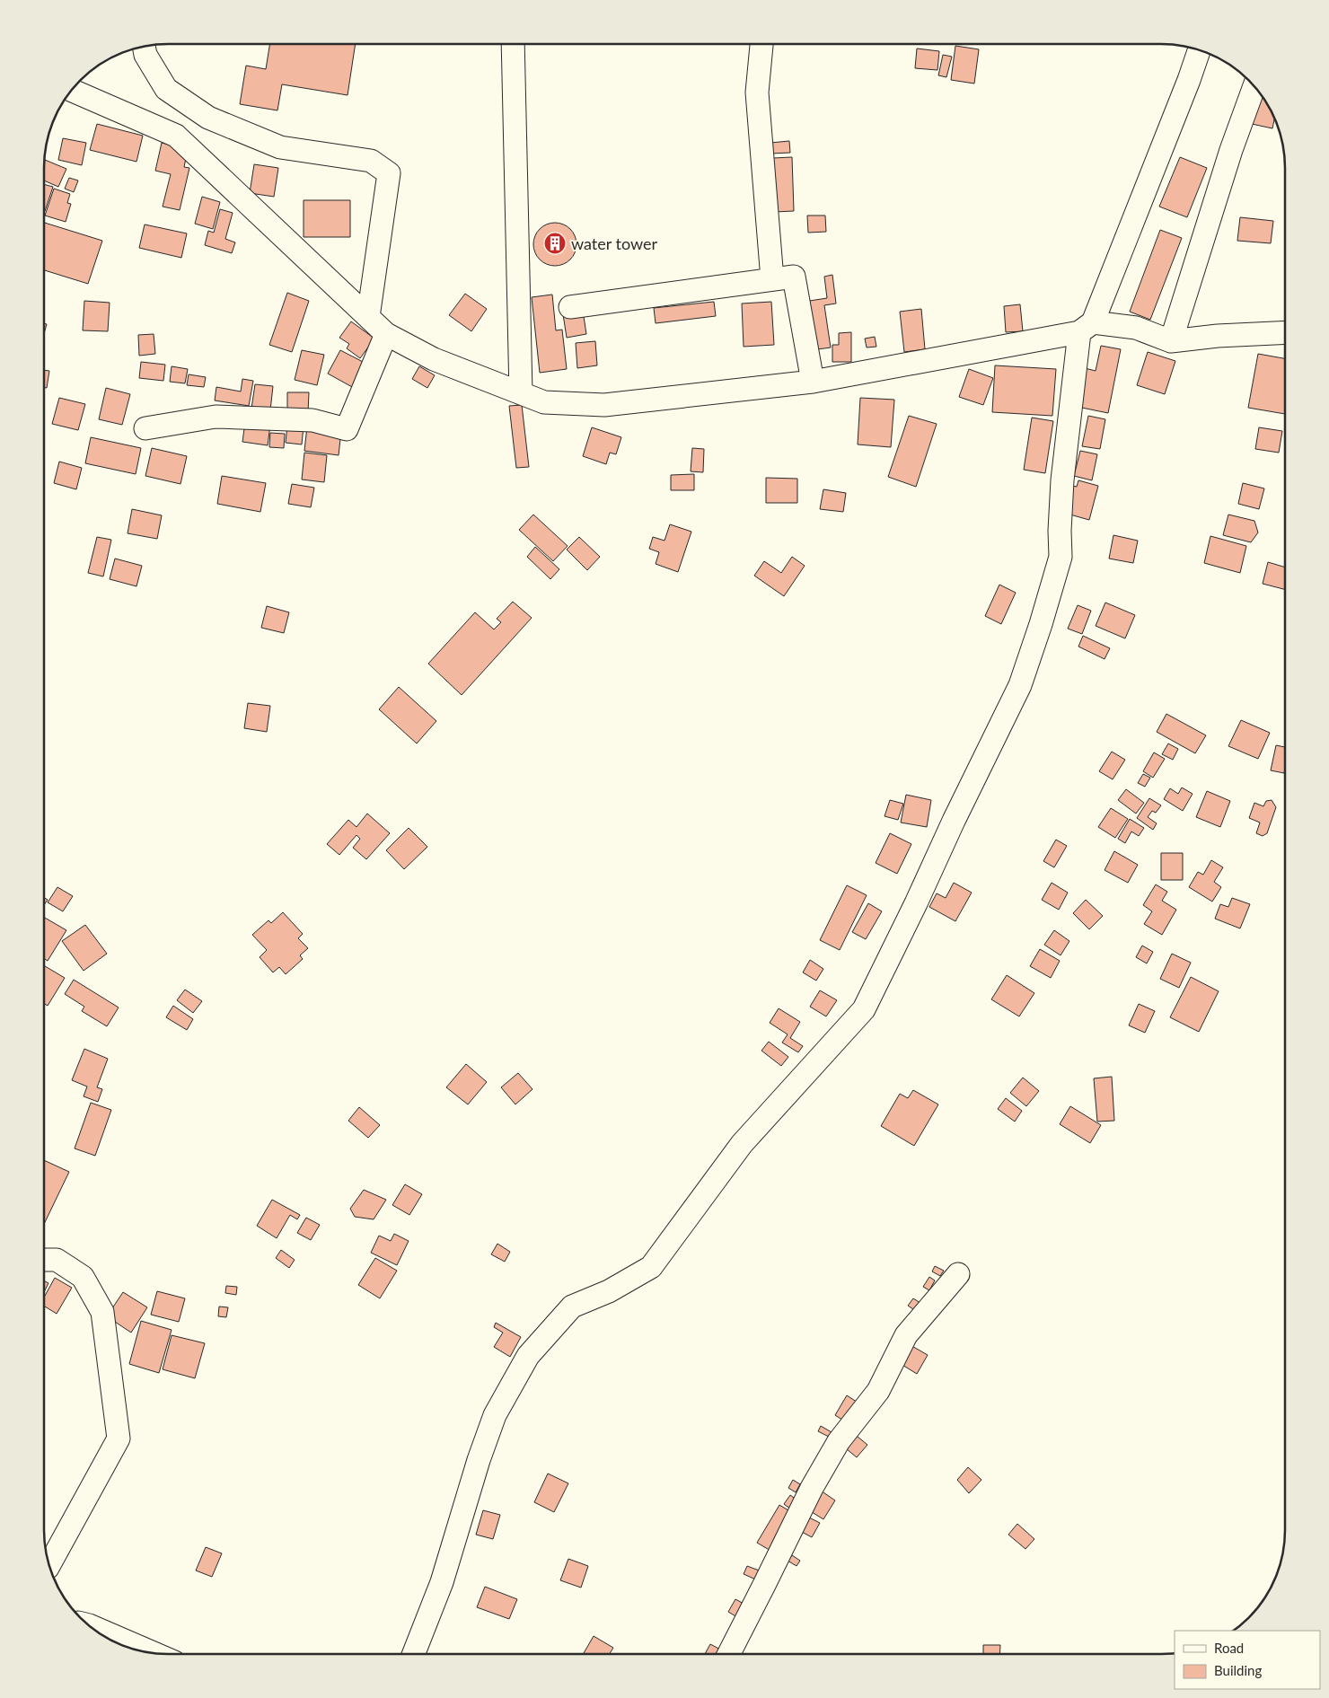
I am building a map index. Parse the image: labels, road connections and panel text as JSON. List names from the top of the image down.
{
  "places": {
    "building": ["water tower"]
  },
  "legend": ["Road", "Building"]
}
